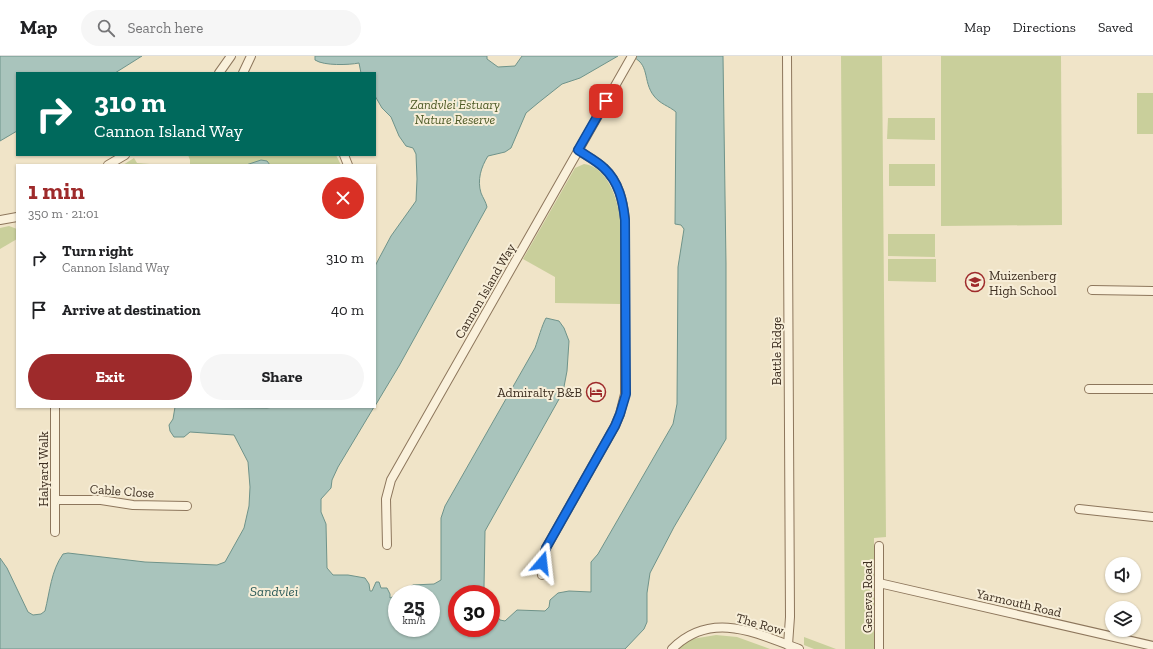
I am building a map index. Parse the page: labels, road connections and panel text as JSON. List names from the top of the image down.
{
  "streets": {
    "street": [
      "Cannon Island Way",
      "Battle Ridge",
      "Halyard Walk",
      "Cable Close",
      "Geneva Road",
      "Yarmouth Road",
      "The Row"
    ]
  },
  "crossings": [
    ["Battle Ridge", "The Row"],
    ["Halyard Walk", "Cable Close"],
    ["Geneva Road", "Yarmouth Road"]
  ],
  "water": ["Sandvlei"],
  "parks": ["Zandvlei Estuary Nature Reserve"],
  "places": {
    "school or university": ["Muizenberg High School"],
    "hotel": ["Admiralty B&B"]
  },
  "page": {
    "header": "Map",
    "search": "Search here",
    "nav": ["Map", "Directions", "Saved"],
    "turn": ["310 m", "Cannon Island Way"],
    "heading": ["1 min", "350 m · 21:01"],
    "list": [
      {
        "name": "Turn right",
        "note": "Cannon Island Way",
        "value": "310 m"
      },
      {
        "name": "Arrive at destination",
        "value": "40 m"
      }
    ],
    "buttons": ["Exit", "Share"],
    "speed": "25 km/h",
    "limit": "30"
  }
}
